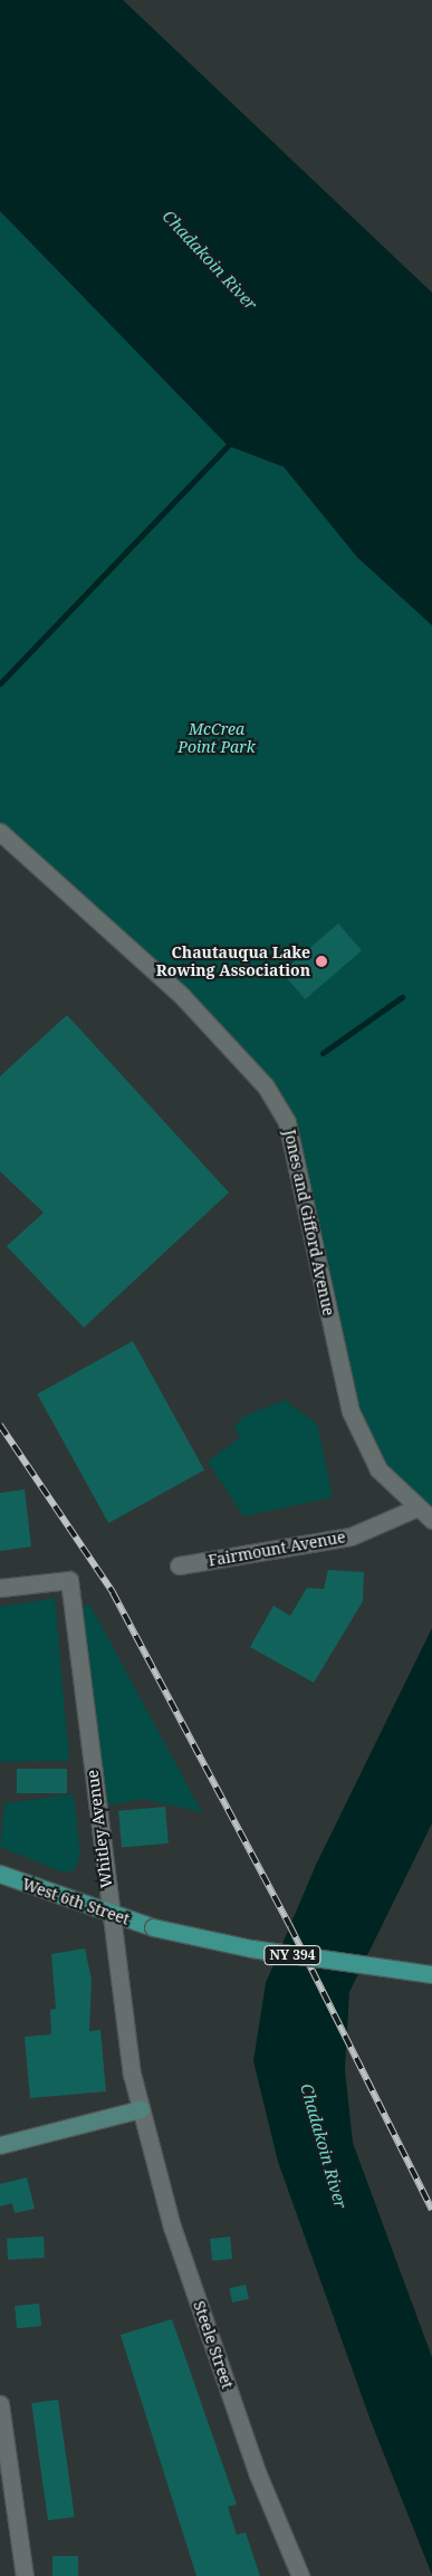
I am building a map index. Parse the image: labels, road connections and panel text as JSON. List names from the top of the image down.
{
  "streets": {
    "main road": ["West 6th Street", "NY 394"],
    "street": [
      "Jones and Gifford Avenue",
      "Fairmount Avenue",
      "Whitley Avenue",
      "Steele Street"
    ]
  },
  "crossings": [
    ["Jones and Gifford Avenue", "Fairmount Avenue"],
    ["Whitley Avenue", "West 6th Street"],
    ["Whitley Avenue", "Steele Street"]
  ],
  "water": ["Chadakoin River"],
  "parks": ["McCrea Point Park"],
  "places": ["Chautauqua Lake Rowing Association"]
}
